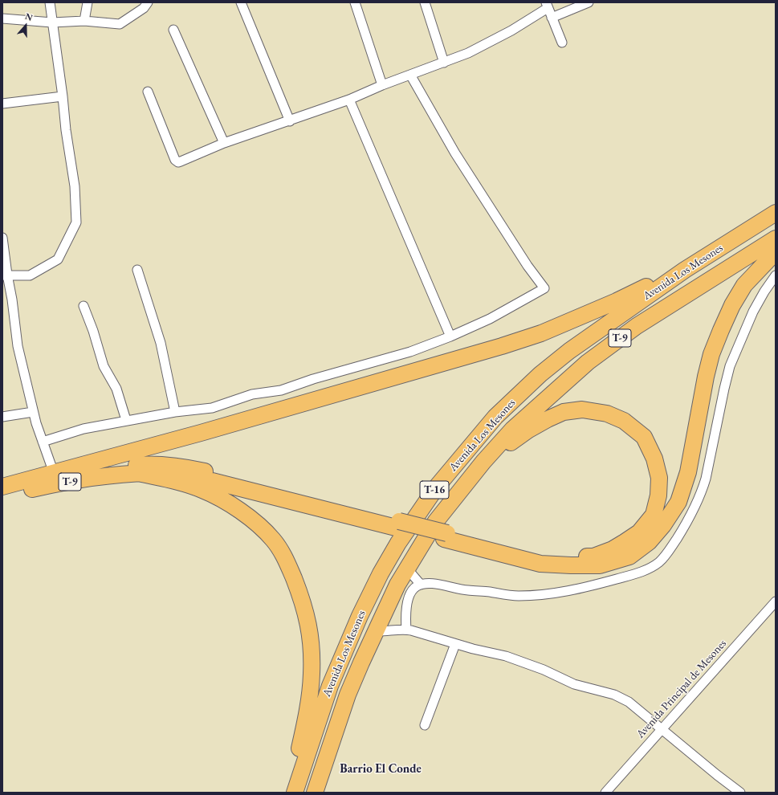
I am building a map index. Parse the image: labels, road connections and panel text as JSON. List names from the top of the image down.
{
  "streets": {
    "highway": ["Avenida Los Mesones", "T-9", "T-16"],
    "street": ["Avenida Principal de Mesones"]
  },
  "districts": ["Barrio El Conde"],
  "north": "top"
}
